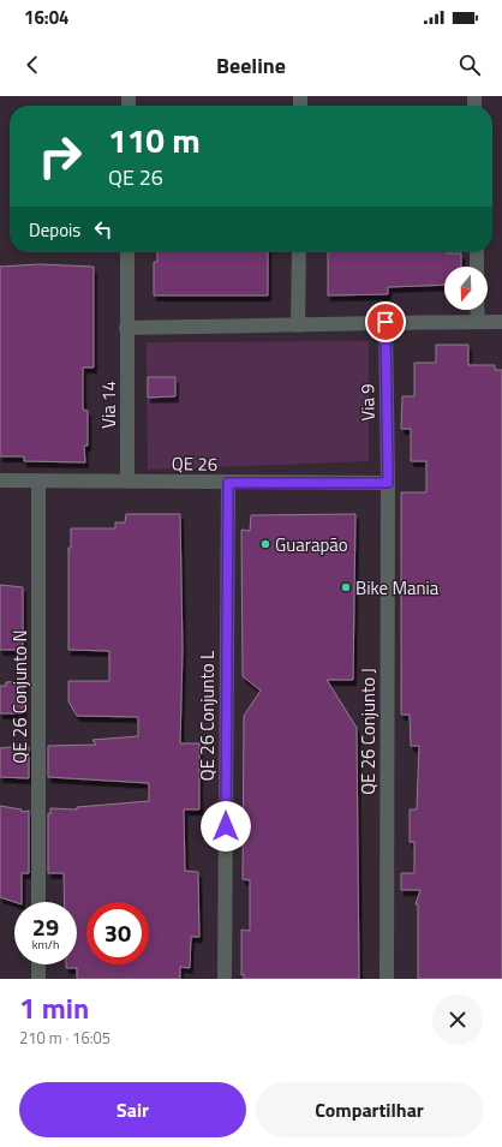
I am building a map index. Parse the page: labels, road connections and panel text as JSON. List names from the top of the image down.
{
  "streets": {
    "street": [
      "Via 9",
      "Via 14",
      "QE 26",
      "QE 26 Conjunto N",
      "QE 26 Conjunto L",
      "QE 26 Conjunto J"
    ]
  },
  "crossings": [
    ["Via 9", "QE 26"],
    ["Via 9", "QE 26 Conjunto J"],
    ["Via 14", "QE 26"],
    ["QE 26", "QE 26 Conjunto N"],
    ["QE 26", "QE 26 Conjunto L"],
    ["QE 26", "QE 26 Conjunto J"]
  ],
  "places": ["Guarapão", "Bike Mania"],
  "north": "bottom",
  "page": {
    "status": "16:04",
    "header": "Beeline",
    "turn": ["110 m", "QE 26"],
    "then": "Depois",
    "speed": "29 km/h",
    "limit": "30",
    "heading": ["1 min", "210 m · 16:05"],
    "buttons": ["Sair", "Compartilhar"]
  }
}
